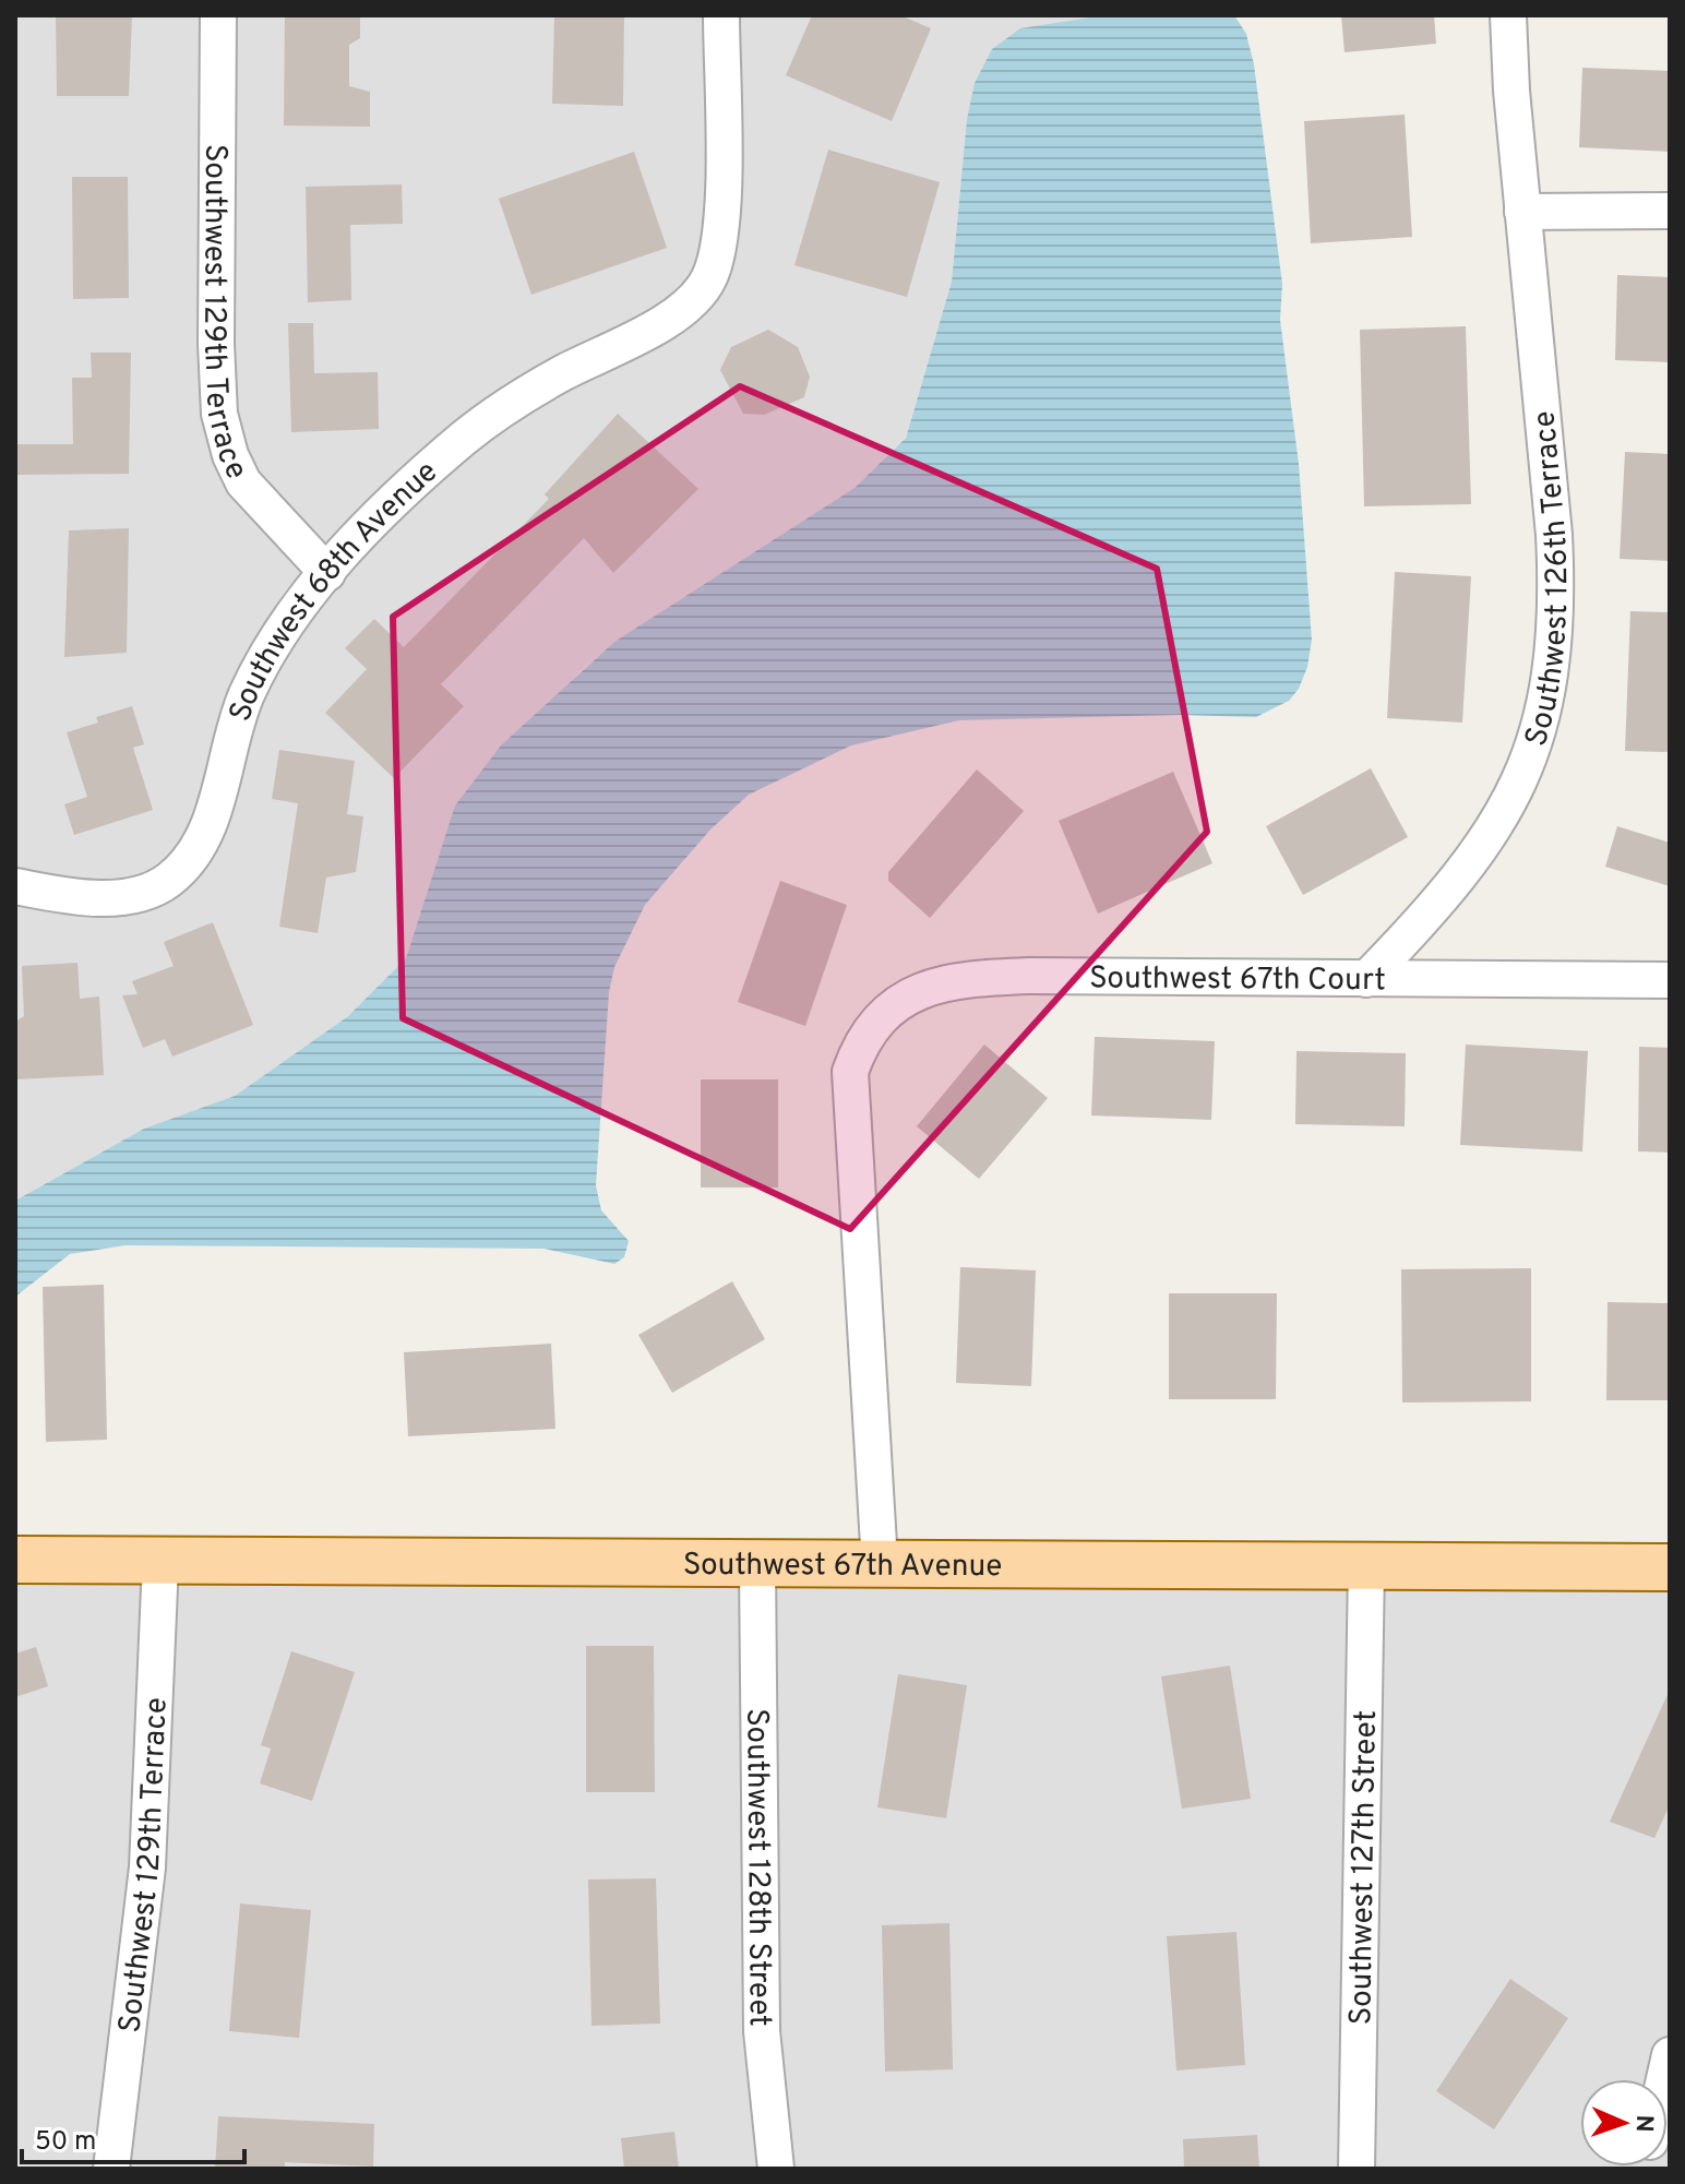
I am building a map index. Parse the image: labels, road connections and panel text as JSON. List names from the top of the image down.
{
  "streets": {
    "main road": ["Southwest 67th Avenue"],
    "street": [
      "Southwest 129th Terrace",
      "Southwest 126th Terrace",
      "Southwest 68th Avenue",
      "Southwest 67th Court",
      "Southwest 128th Street",
      "Southwest 127th Street"
    ]
  },
  "crossings": [
    ["Southwest 129th Terrace", "Southwest 68th Avenue"],
    ["Southwest 129th Terrace", "Southwest 67th Avenue"],
    ["Southwest 126th Terrace", "Southwest 67th Court"],
    ["Southwest 67th Court", "Southwest 67th Avenue"],
    ["Southwest 67th Avenue", "Southwest 128th Street"],
    ["Southwest 67th Avenue", "Southwest 127th Street"]
  ],
  "scale_bar": "50 m",
  "north": "right"
}
